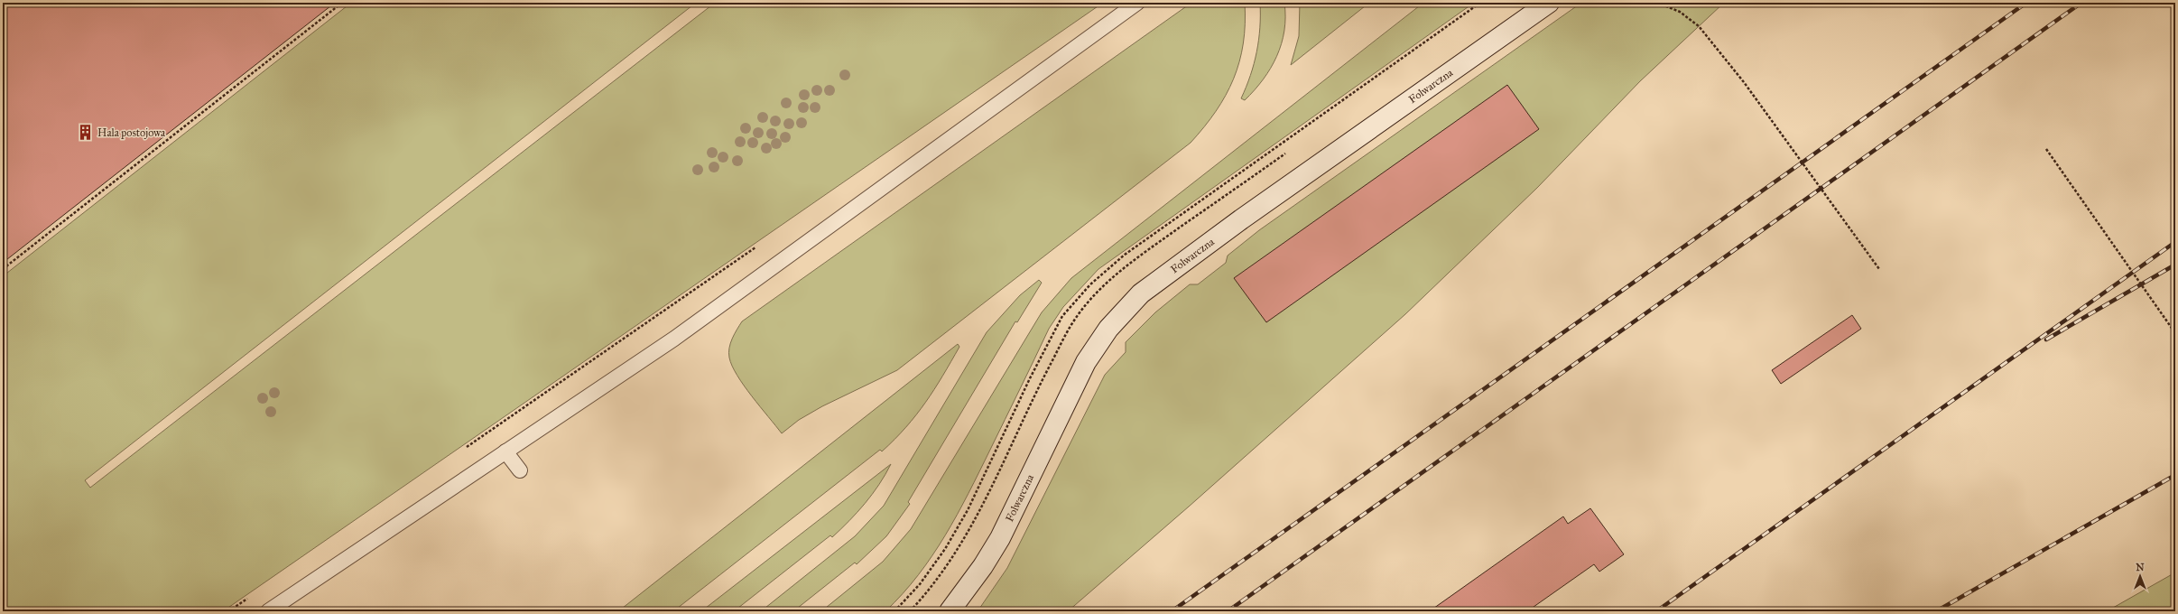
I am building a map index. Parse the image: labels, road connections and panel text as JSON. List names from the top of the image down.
{
  "streets": {
    "street": ["Folwarczna"]
  },
  "places": {
    "building": ["Hala postojowa"]
  },
  "north": "top"
}
